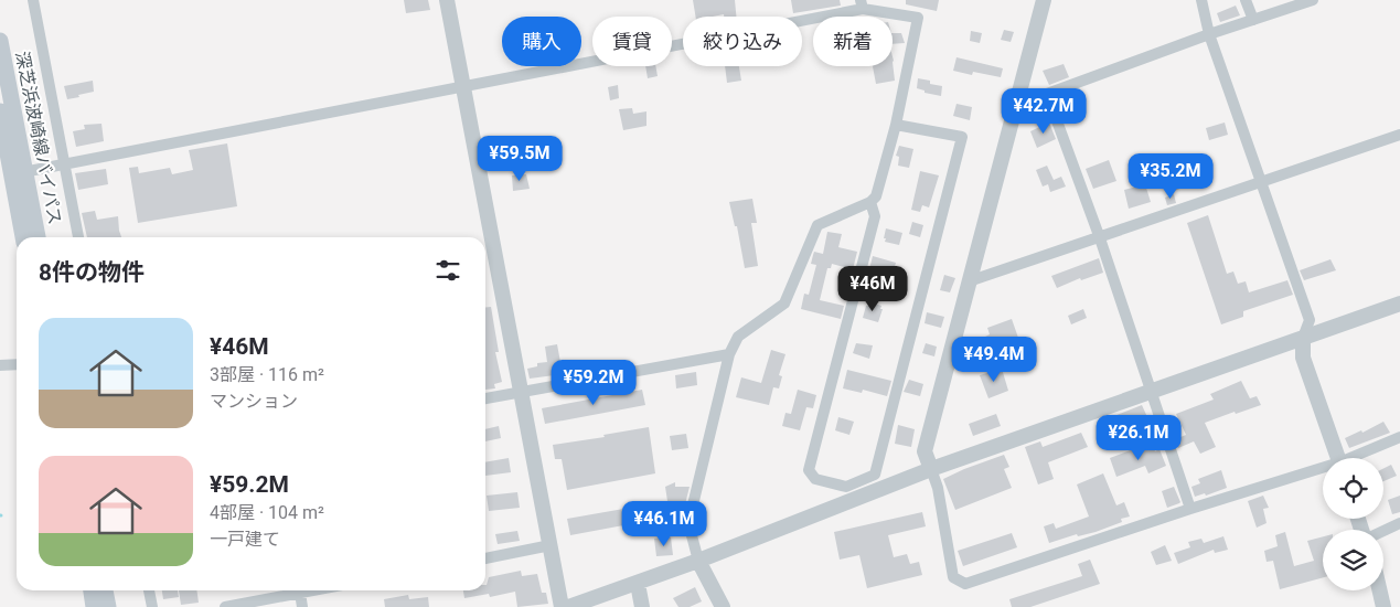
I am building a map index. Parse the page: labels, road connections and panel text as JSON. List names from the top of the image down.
{
  "streets": {
    "main road": ["深芝浜波崎線バイパス"]
  },
  "page": {
    "chip": [
      "購入",
      "賃貸",
      "絞り込み",
      "新着"
    ],
    "price": [
      "¥42.7M",
      "¥59.5M",
      "¥35.2M",
      "¥46M",
      "¥49.4M",
      "¥59.2M",
      "¥26.1M",
      "¥46.1M"
    ],
    "heading": "8件の物件",
    "list": [
      {
        "name": "¥46M",
        "note": "3部屋 · 116 m² · マンション"
      },
      {
        "name": "¥59.2M",
        "note": "4部屋 · 104 m² · 一戸建て"
      }
    ]
  }
}
